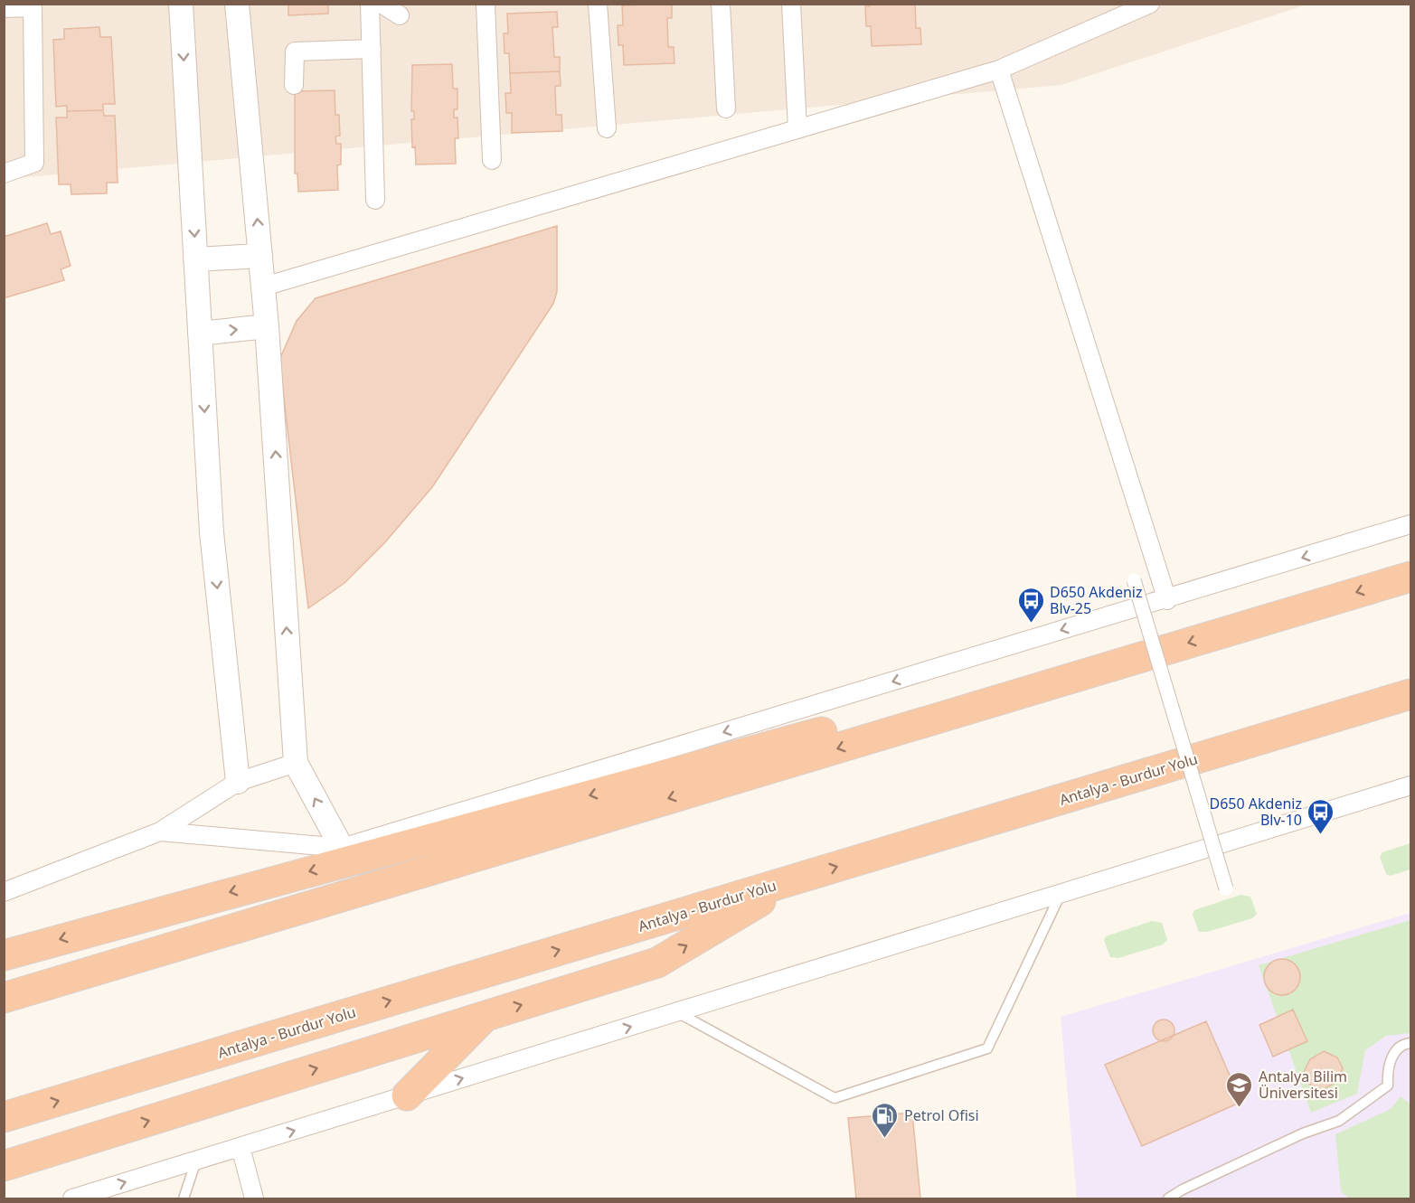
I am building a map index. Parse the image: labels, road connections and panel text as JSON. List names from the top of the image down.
{
  "streets": {
    "highway": ["Antalya - Burdur Yolu"]
  },
  "places": {
    "bus stop": ["D650 Akdeniz Blv-25", "D650 Akdeniz Blv-10"],
    "school or university": ["Antalya Bilim Üniversitesi"],
    "fuel station": ["Petrol Ofisi"]
  }
}
